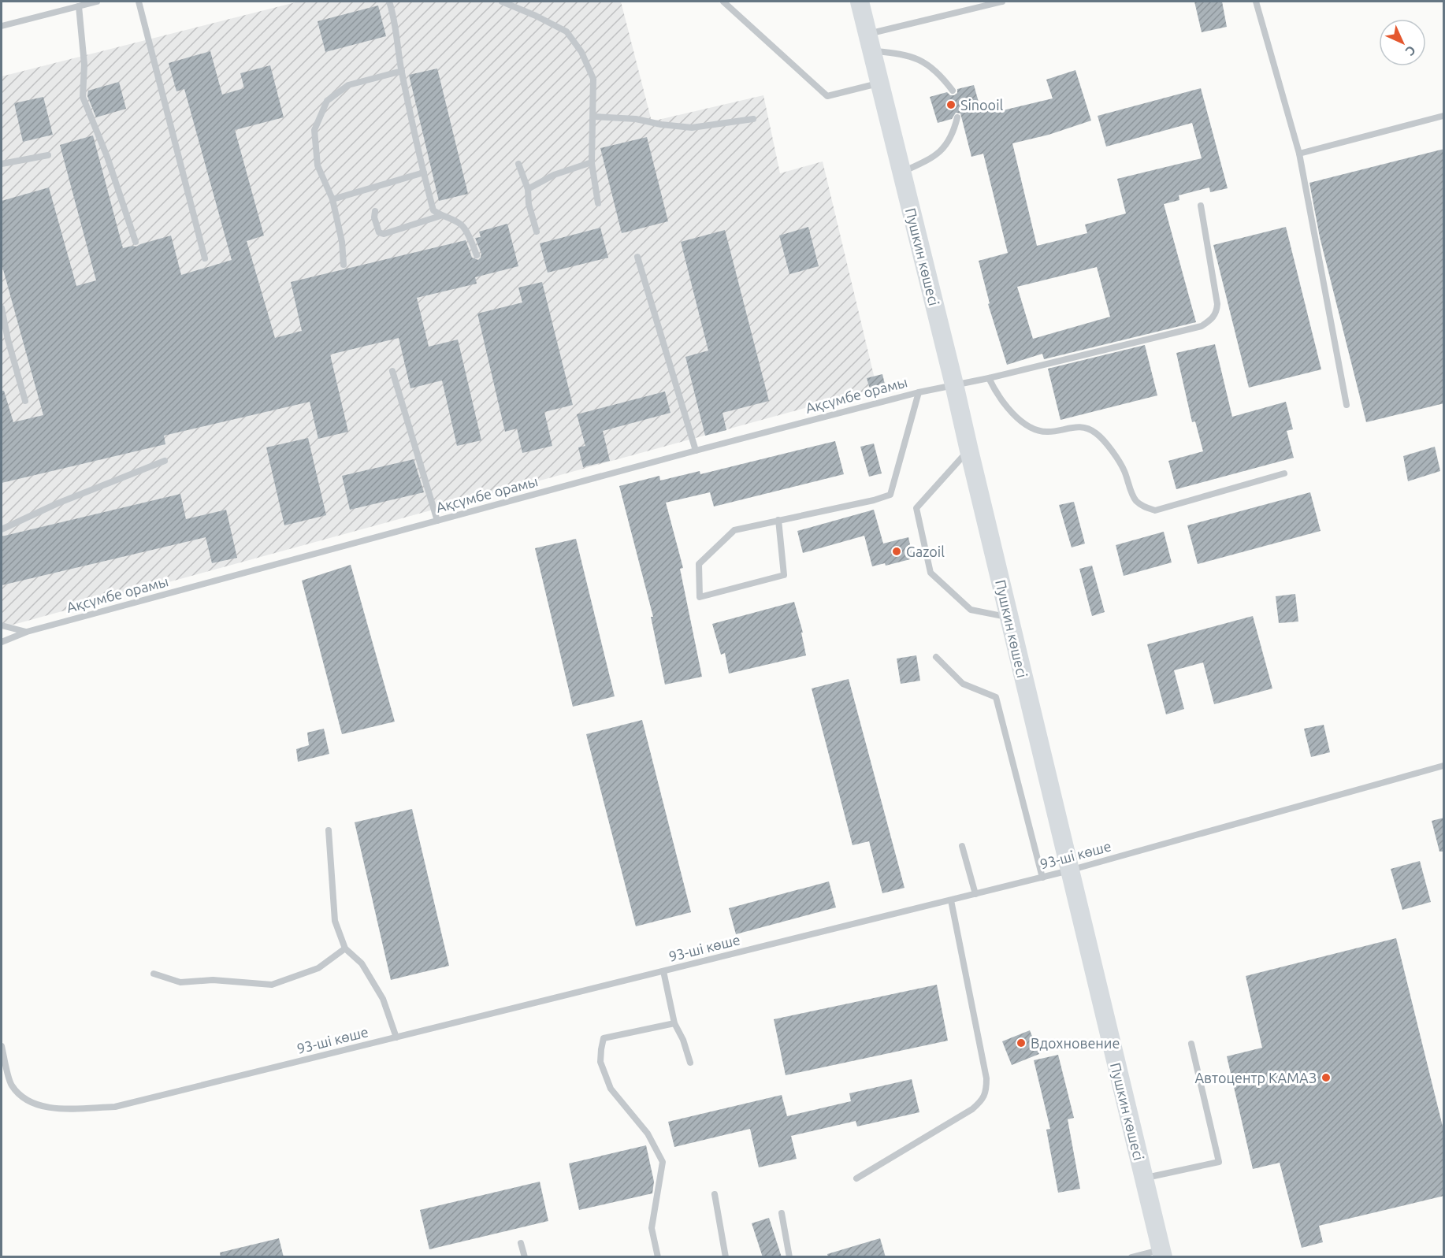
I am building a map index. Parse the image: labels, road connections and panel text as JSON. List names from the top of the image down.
{
  "streets": {
    "main road": ["Пушкин көшесі"],
    "lane": ["Ақсүмбе орамы", "93-ші көше"]
  },
  "crossings": [
    ["Пушкин көшесі", "Ақсүмбе орамы"],
    ["Пушкин көшесі", "93-ші көше"]
  ],
  "places": [
    "Sinooil",
    "Gazoil",
    "Вдохновение",
    "Автоцентр КАМАЗ"
  ],
  "north": "bottom right"
}
